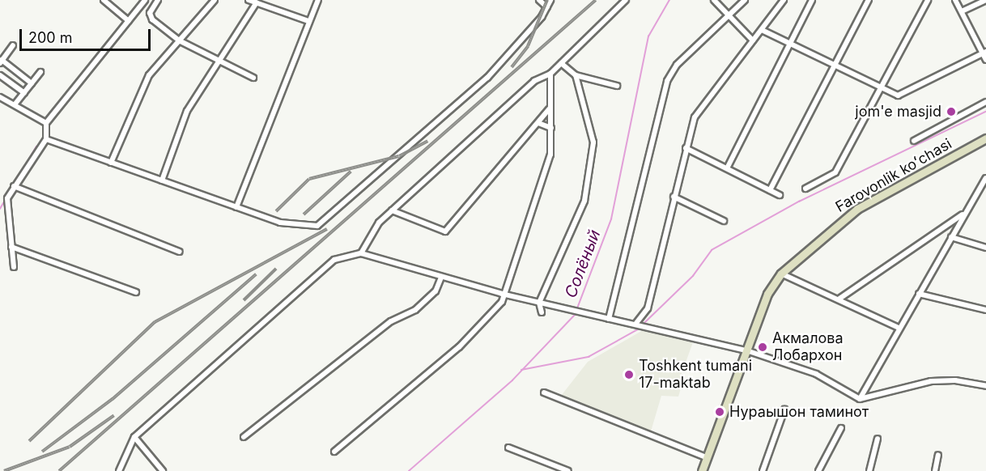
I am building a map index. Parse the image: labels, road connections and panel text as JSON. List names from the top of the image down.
{
  "streets": {
    "street": ["Farovonlik koʻchasi"]
  },
  "water": ["Солёный"],
  "places": [
    "jom'e masjid",
    "Акмалова Лобархон",
    "Toshkent tumani 17-maktab",
    "Нураышон таминот"
  ],
  "scale_bar": "200 m"
}
